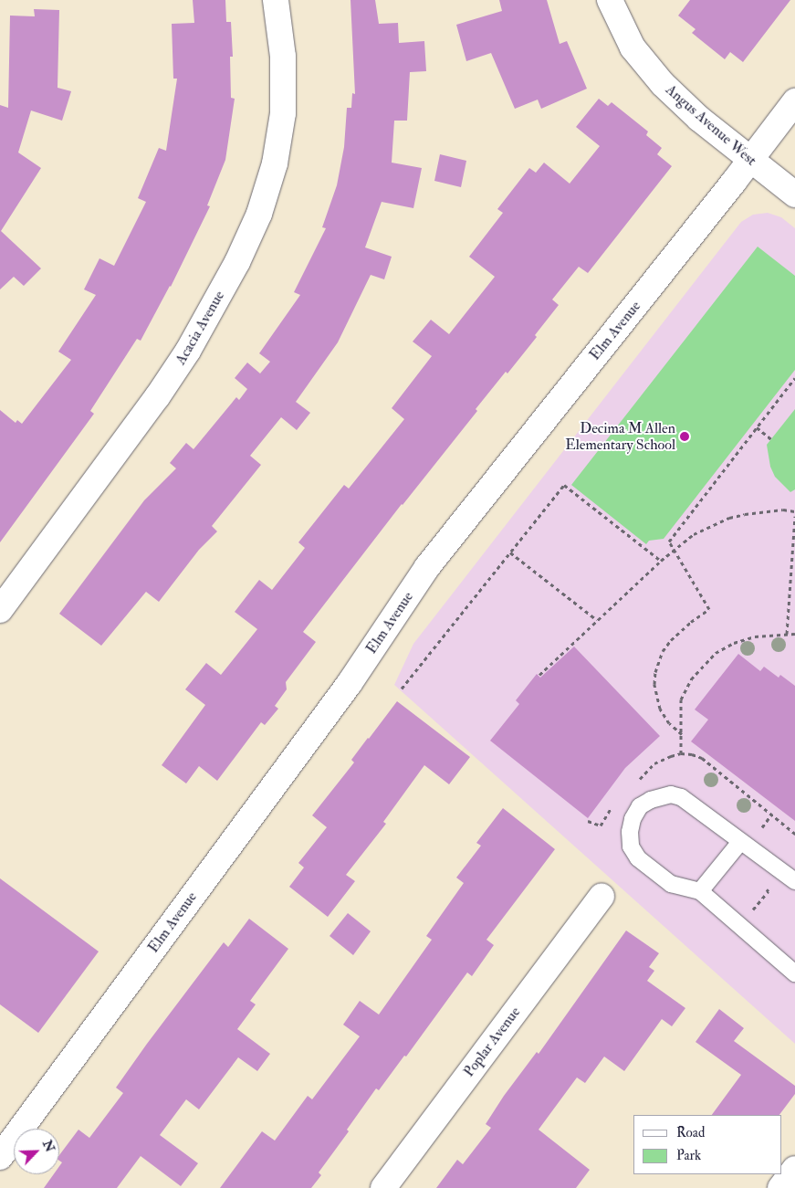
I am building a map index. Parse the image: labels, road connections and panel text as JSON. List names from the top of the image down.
{
  "streets": {
    "street": [
      "Angus Avenue West",
      "Acacia Avenue",
      "Elm Avenue",
      "Poplar Avenue"
    ]
  },
  "crossings": [
    ["Angus Avenue West", "Elm Avenue"]
  ],
  "places": ["Decima M Allen Elementary School"],
  "legend": ["Road", "Park"],
  "north": "top right"
}
